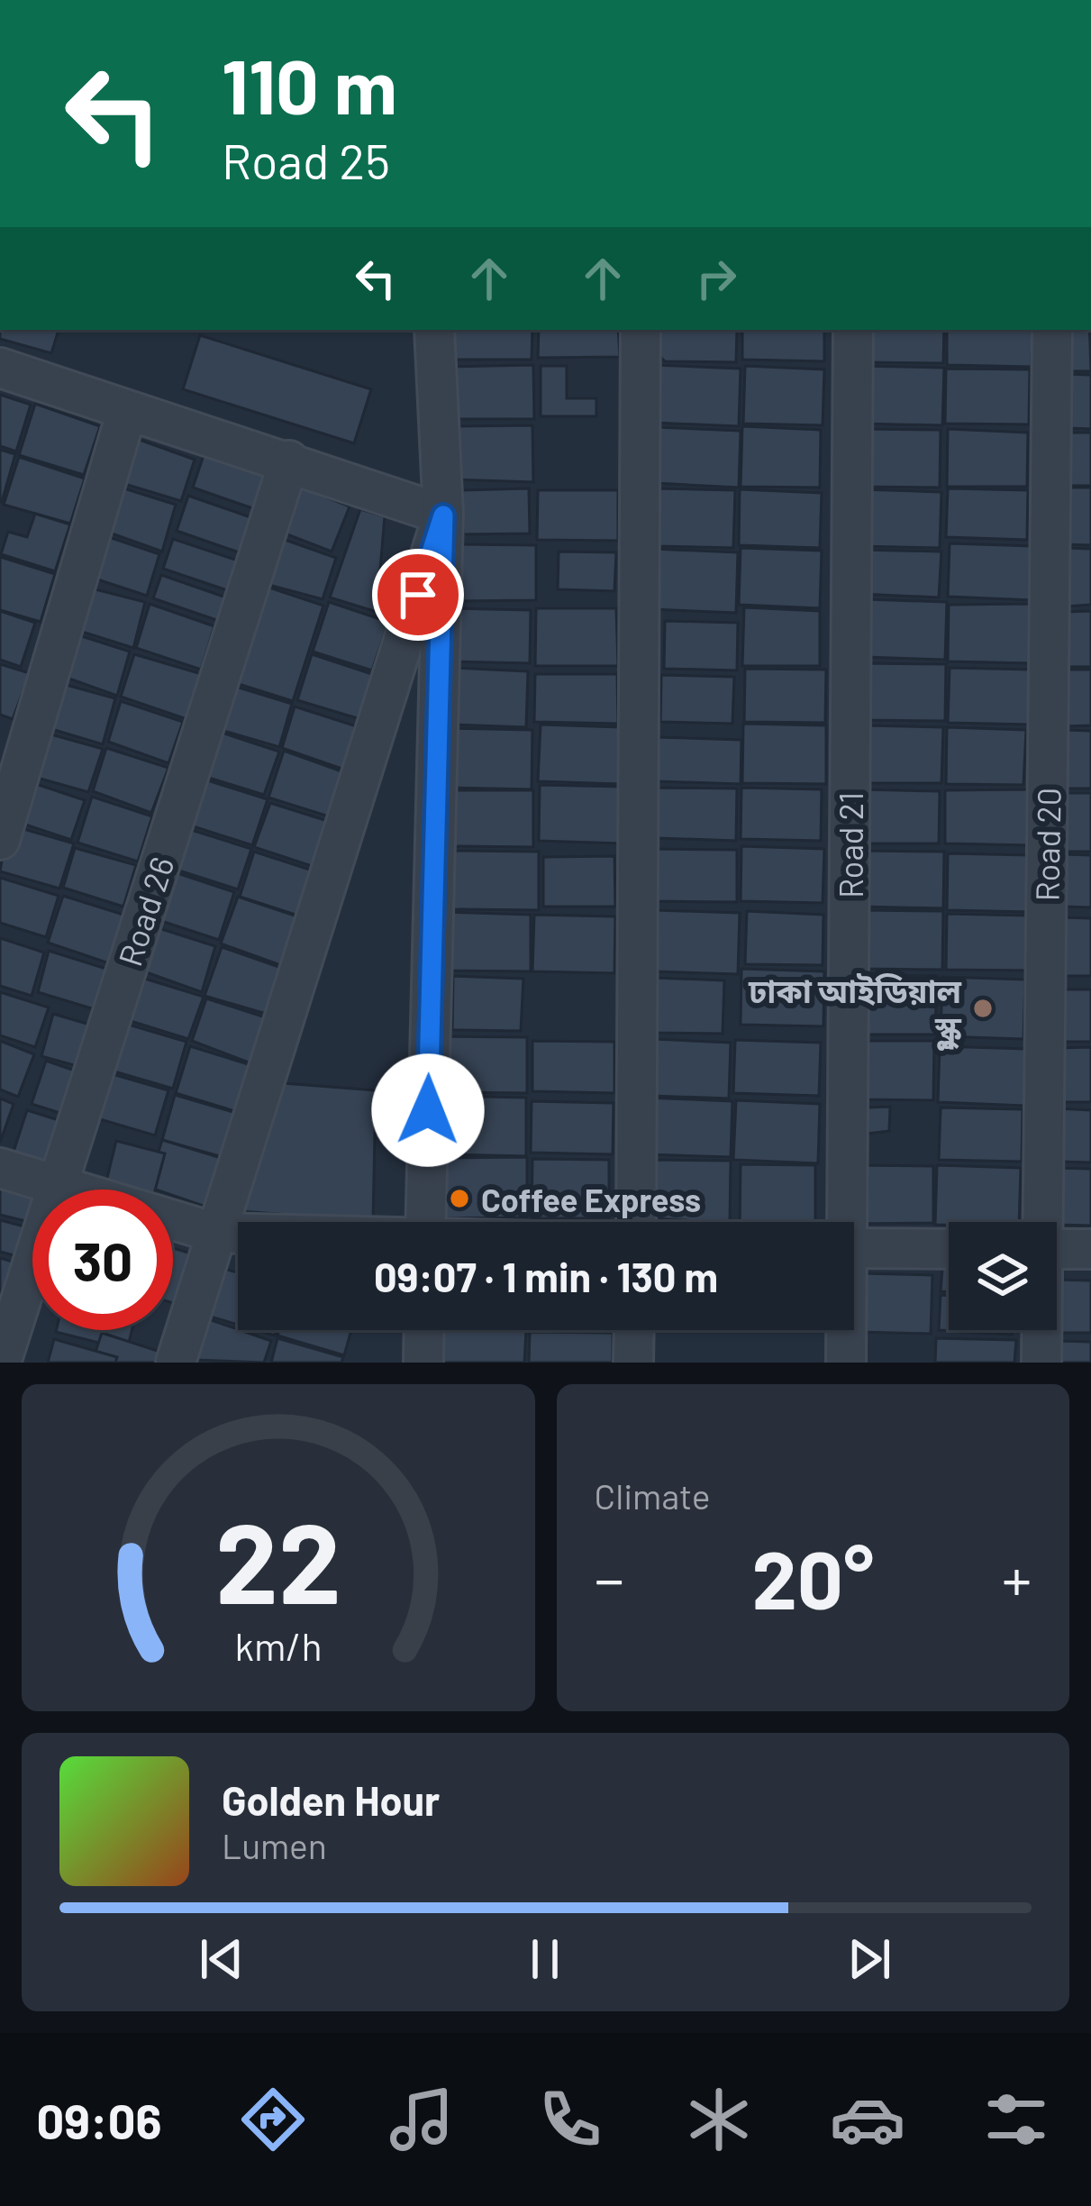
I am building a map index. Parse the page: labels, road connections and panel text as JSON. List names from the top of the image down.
{
  "streets": {
    "street": ["Road 20", "Road 21", "Road 26"]
  },
  "places": ["ঢাকা আইডিয়াল স্কুল", "Coffee Express"],
  "page": {
    "turn": ["110 m", "Road 25"],
    "limit": "30",
    "trip": "09:07 · 1 min · 130 m",
    "tile": "Climate",
    "heat": ["−", "20°", "+"],
    "song": ["Golden Hour", "Lumen"],
    "tabs": "09:06",
    "gauge": ["22", "km/h"]
  }
}
